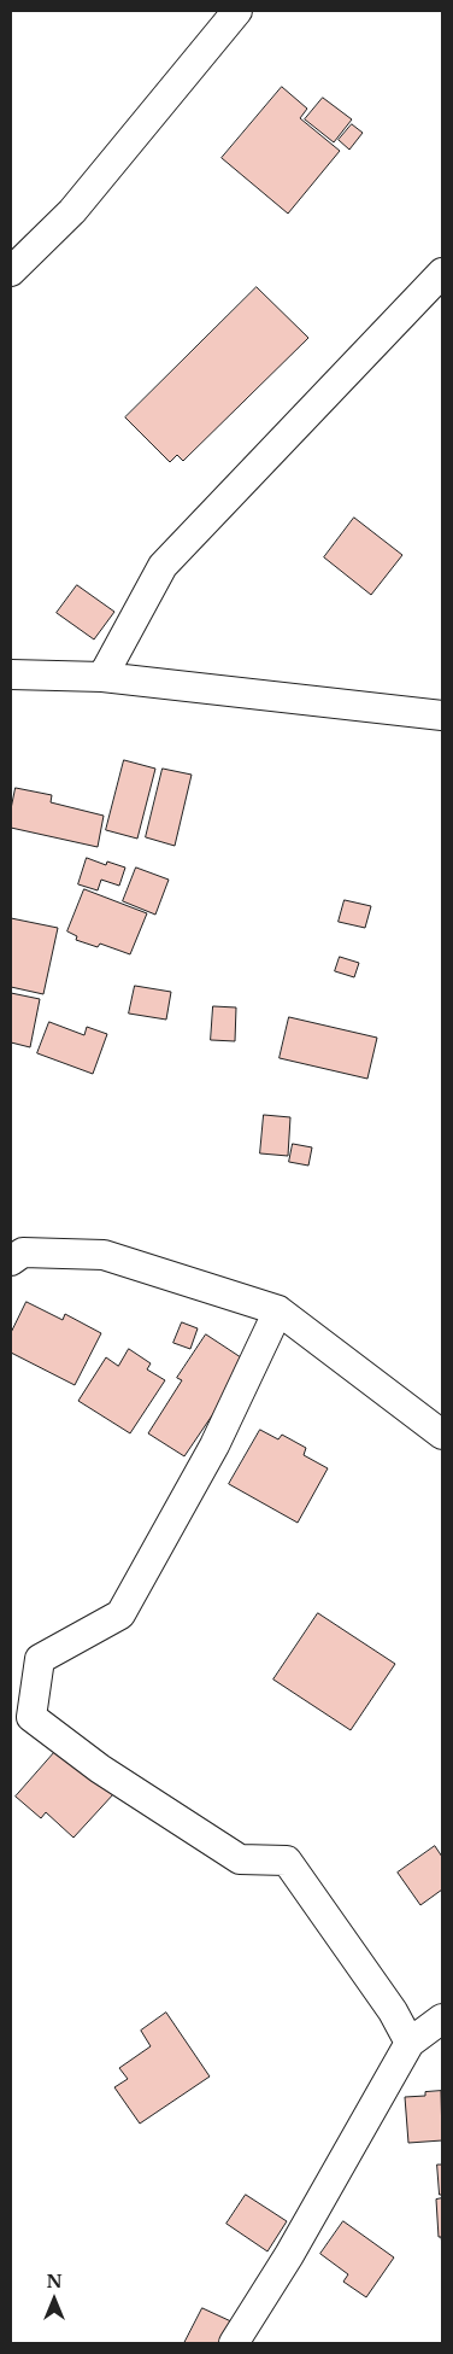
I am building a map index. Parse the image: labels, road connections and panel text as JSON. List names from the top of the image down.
{
  "north": "top"
}
